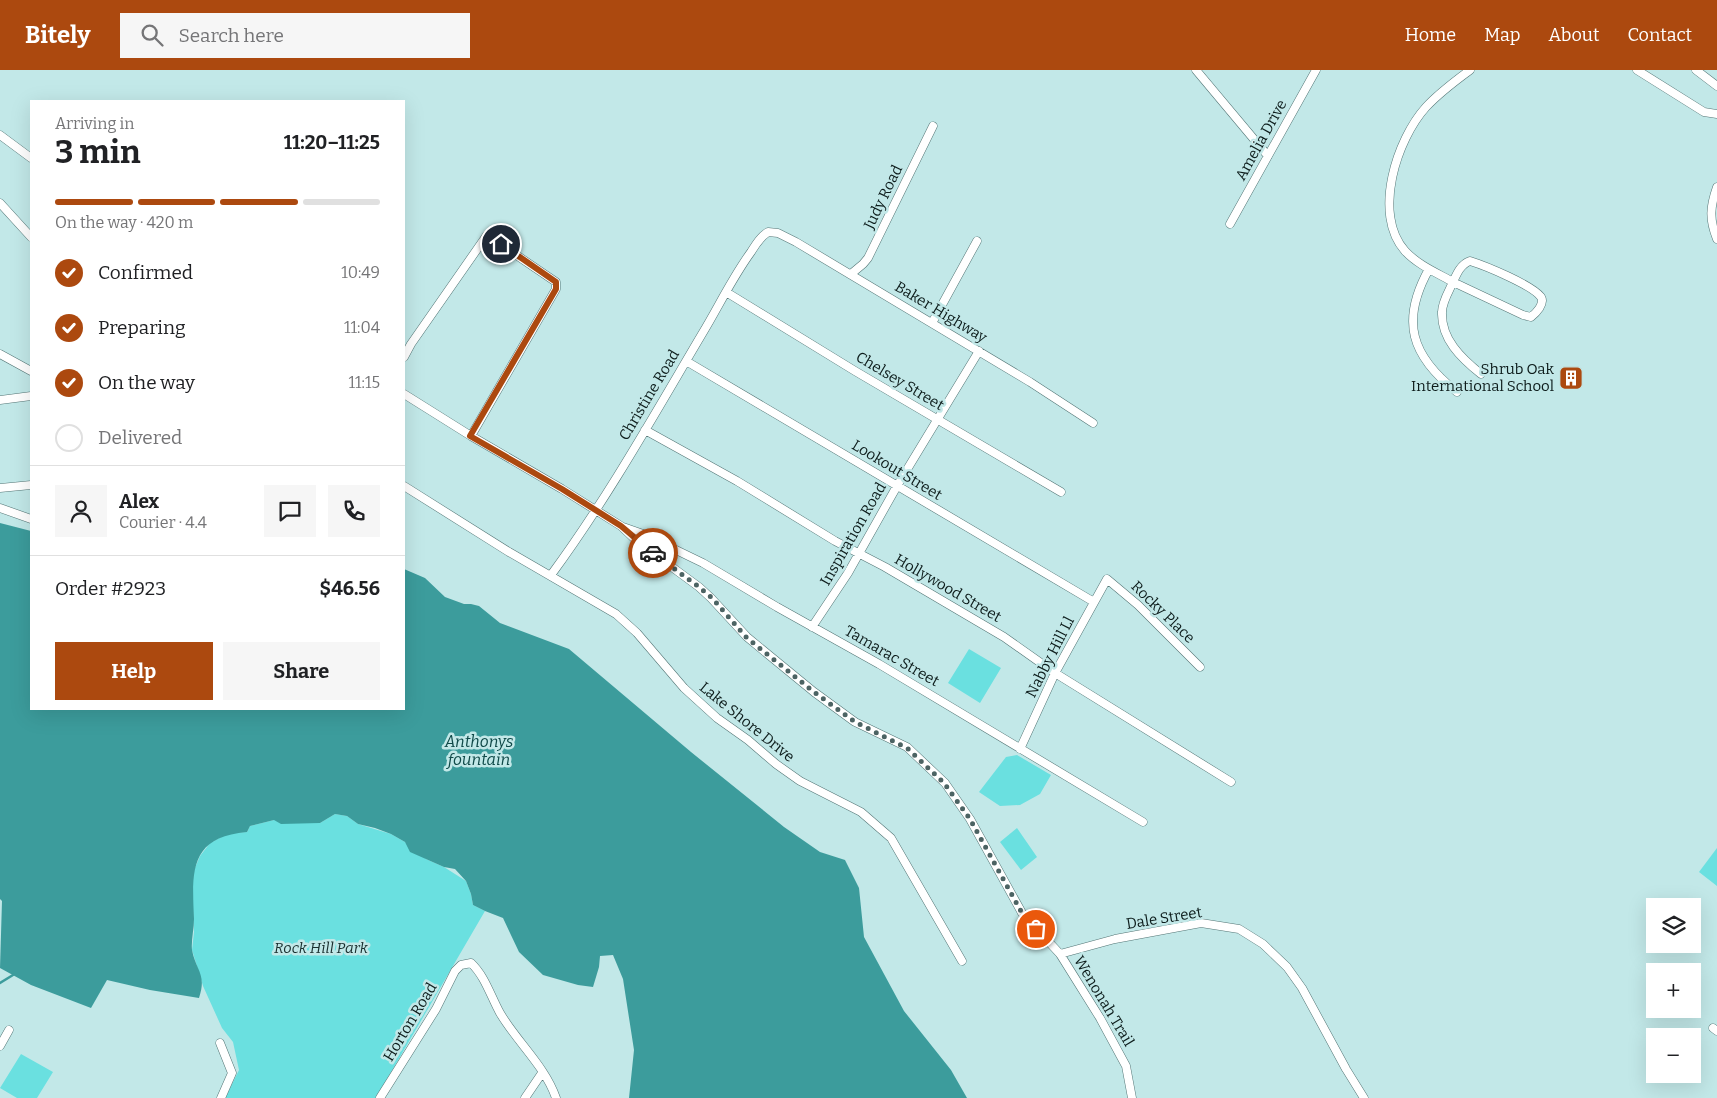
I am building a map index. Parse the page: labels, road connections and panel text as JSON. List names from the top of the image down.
{
  "streets": {
    "street": [
      "Amelia Drive",
      "Judy Road",
      "Baker Highway",
      "Chelsey Street",
      "Christine Road",
      "Lookout Street",
      "Inspiration Road",
      "Hollywood Street",
      "Rocky Place",
      "Tamarac Street",
      "Nabby Hill Ll",
      "Lake Shore Drive",
      "Dale Street",
      "Wenonah Trail",
      "Horton Road"
    ]
  },
  "crossings": [
    ["Judy Road", "Baker Highway"],
    ["Baker Highway", "Christine Road"],
    ["Baker Highway", "Inspiration Road"],
    ["Chelsey Street", "Christine Road"],
    ["Chelsey Street", "Inspiration Road"],
    ["Christine Road", "Lookout Street"],
    ["Christine Road", "Hollywood Street"],
    ["Christine Road", "Lake Shore Drive"],
    ["Christine Road", "Wenonah Trail"],
    ["Lookout Street", "Inspiration Road"],
    ["Lookout Street", "Nabby Hill Ll"],
    ["Inspiration Road", "Hollywood Street"],
    ["Inspiration Road", "Tamarac Street"],
    ["Hollywood Street", "Nabby Hill Ll"],
    ["Rocky Place", "Nabby Hill Ll"],
    ["Tamarac Street", "Nabby Hill Ll"],
    ["Tamarac Street", "Wenonah Trail"],
    ["Dale Street", "Wenonah Trail"]
  ],
  "water": ["Anthonys fountain"],
  "parks": ["Rock Hill Park"],
  "places": {
    "building": ["Shrub Oak International School"]
  },
  "page": {
    "header": "Bitely",
    "search": "Search here",
    "nav": [
      "Home",
      "Map",
      "About",
      "Contact"
    ],
    "heading": ["3 min", "Arriving in", "11:20–11:25"],
    "panel": [
      "Alex",
      "Courier · 4.4",
      "Order #2923",
      "$46.56"
    ],
    "bar": "On the way · 420 m",
    "list": [
      ["Confirmed", "10:49"],
      ["Preparing", "11:04"],
      ["On the way", "11:15"],
      "Delivered"
    ],
    "buttons": ["Help", "Share"],
    "map_buttons": ["+", "−"]
  }
}
